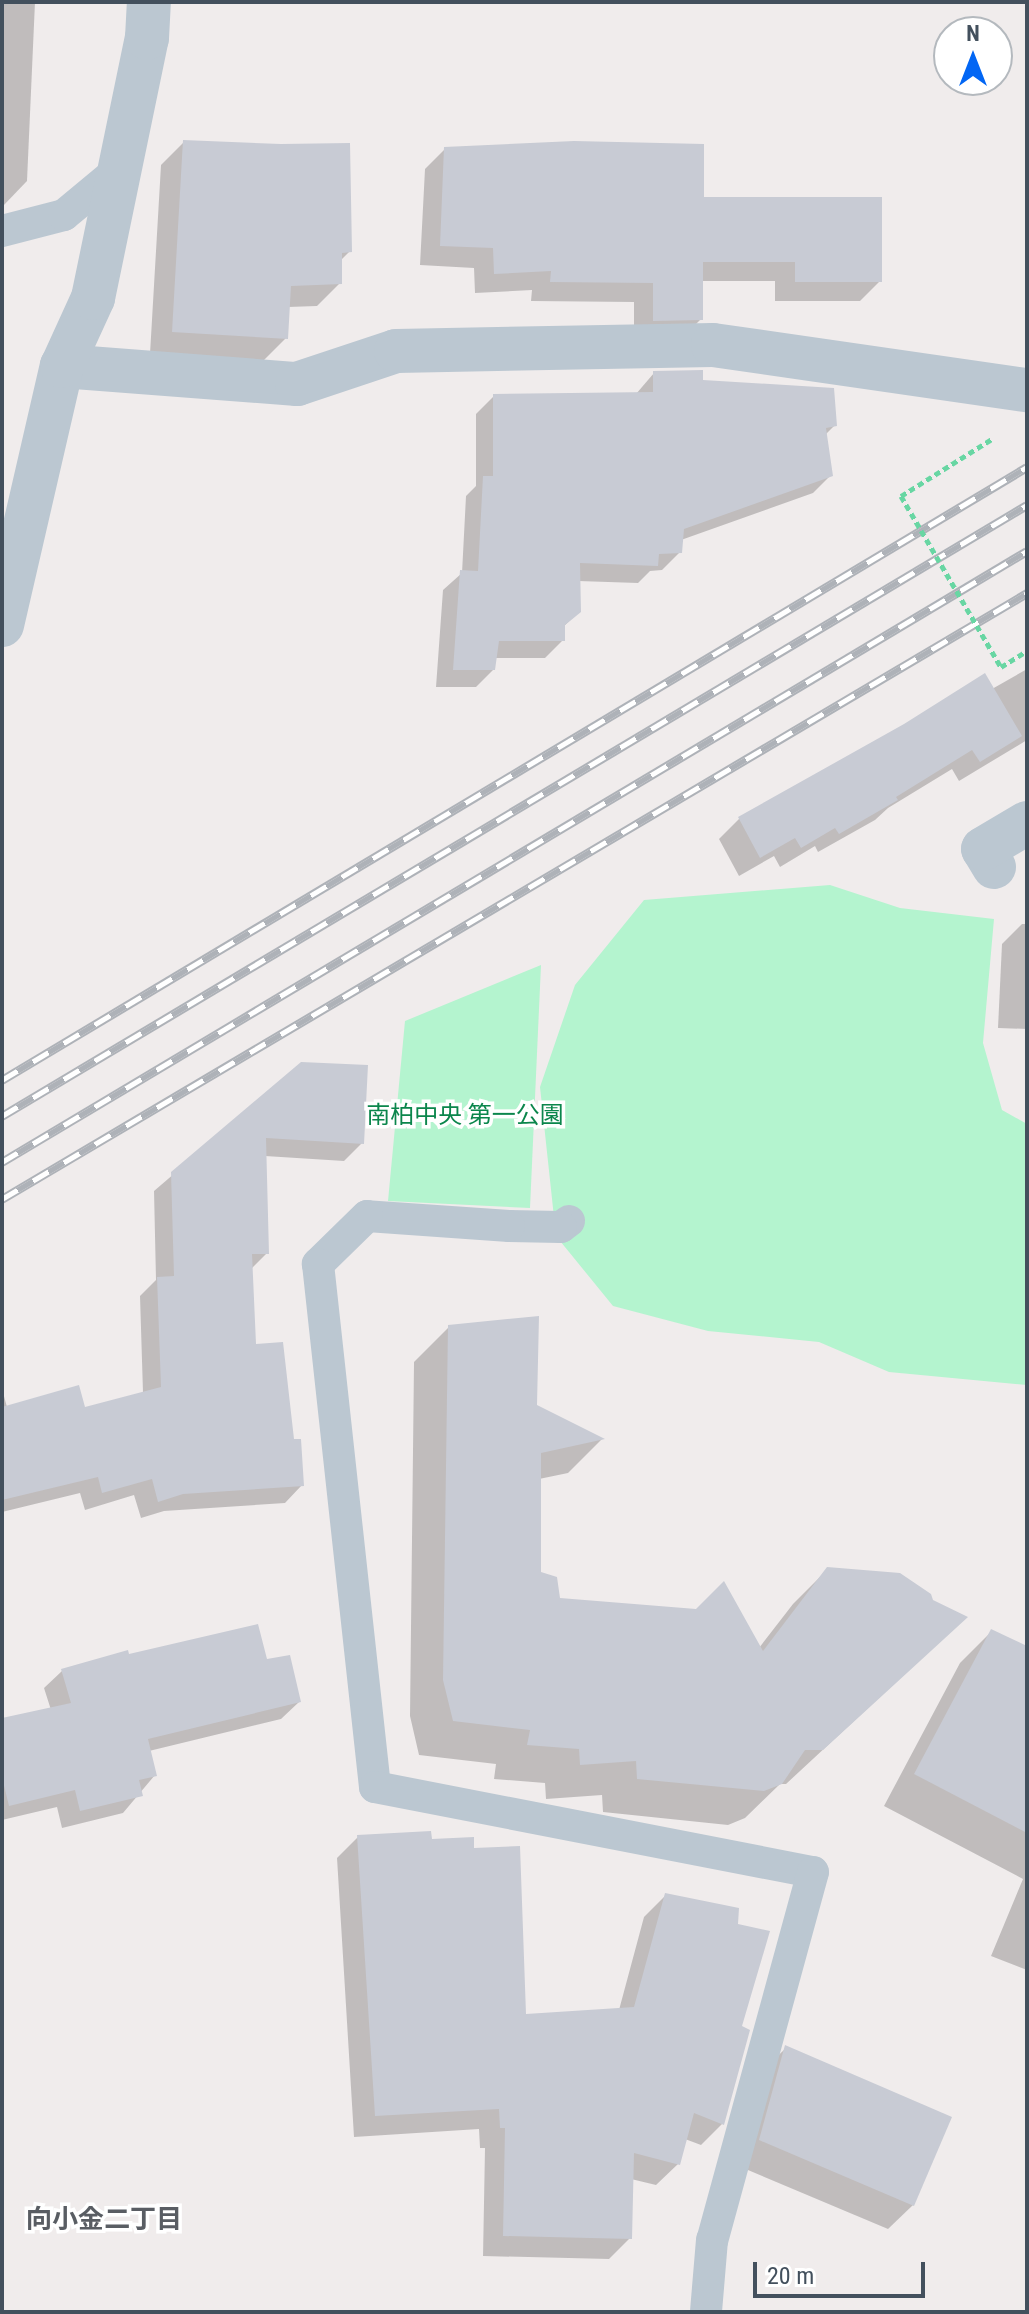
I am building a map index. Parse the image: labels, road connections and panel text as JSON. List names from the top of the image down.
{
  "districts": ["向小金二丁目"],
  "parks": ["南柏中央 第一公園"],
  "scale_bar": "20 m",
  "north": "top"
}
